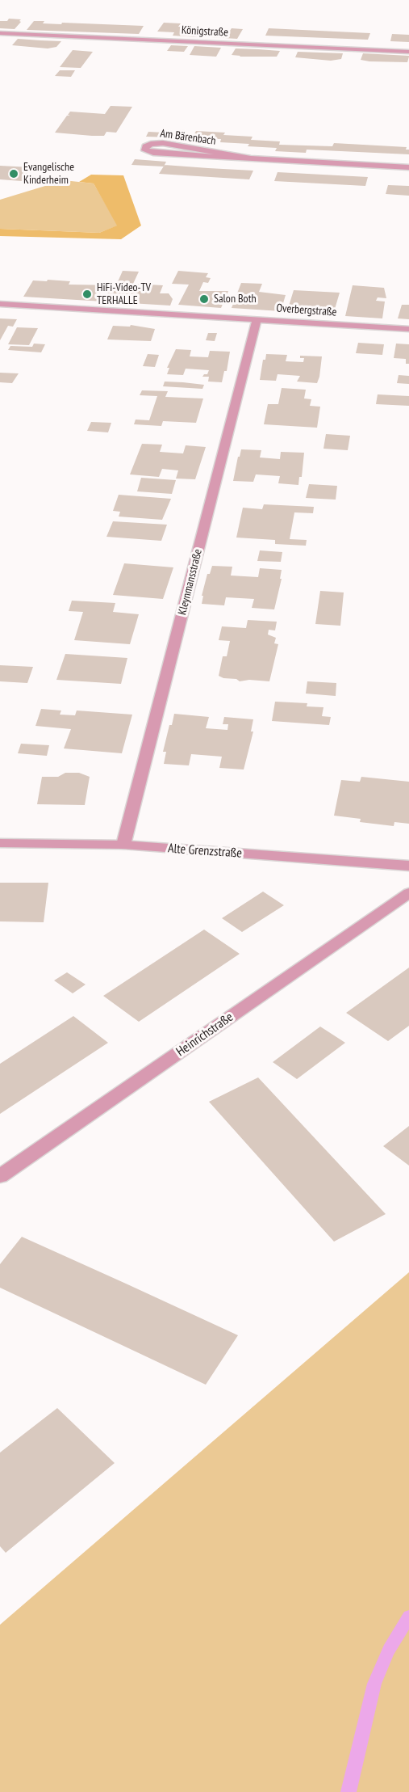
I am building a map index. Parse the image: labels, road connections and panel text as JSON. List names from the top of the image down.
{
  "streets": {
    "street": [
      "Königstraße",
      "Am Bärenbach",
      "Overbergstraße",
      "Kleynmansstraße",
      "Alte Grenzstraße",
      "Heinrichstraße"
    ]
  },
  "crossings": [
    ["Overbergstraße", "Kleynmansstraße"],
    ["Kleynmansstraße", "Alte Grenzstraße"]
  ],
  "places": ["Evangelische Kinderheim", "HiFi-Video-TV TERHALLE", "Salon Both"]
}
